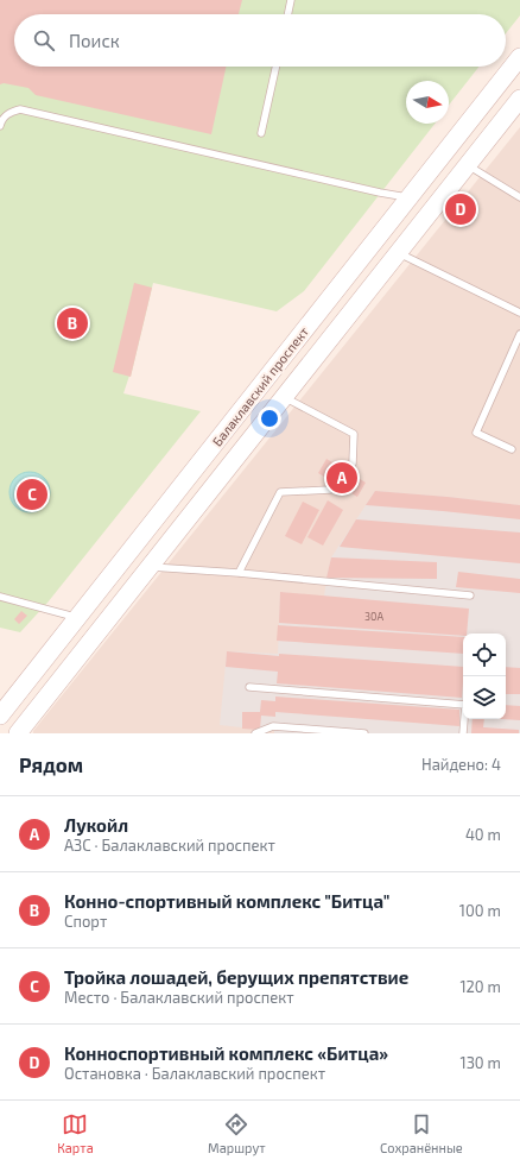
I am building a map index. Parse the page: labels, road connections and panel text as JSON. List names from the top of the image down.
{
  "streets": {
    "main road": ["Балаклавский проспект"]
  },
  "house_numbers": ["30А"],
  "north": "right",
  "page": {
    "search": "Поиск",
    "pins": [
      "D",
      "B",
      "A",
      "C"
    ],
    "heading": ["Рядом", "Найдено: 4"],
    "list": [
      {
        "mark": "A",
        "name": "Лукойл",
        "note": "АЗС · Балаклавский проспект",
        "value": "40 m"
      },
      {
        "mark": "B",
        "name": "Конно-спортивный комплекс \"Битца\"",
        "note": "Спорт",
        "value": "100 m"
      },
      {
        "mark": "C",
        "name": "Тройка лошадей, берущих препятствие",
        "note": "Место · Балаклавский проспект",
        "value": "120 m"
      },
      {
        "mark": "D",
        "name": "Конноспортивный комплекс «Битца»",
        "note": "Остановка · Балаклавский проспект",
        "value": "130 m"
      }
    ],
    "nav": ["Карта", "Маршрут", "Сохранённые"]
  }
}
